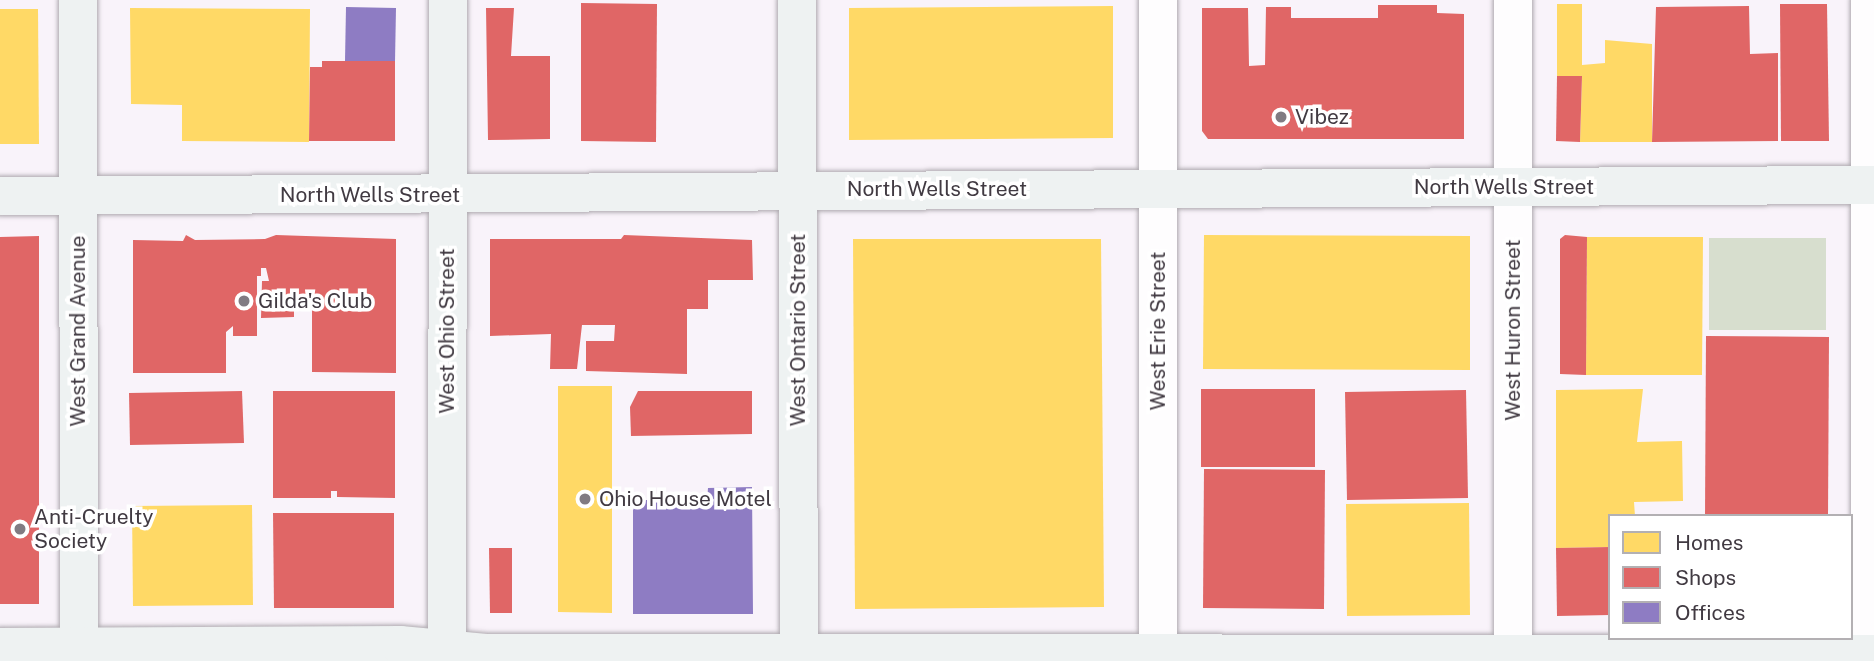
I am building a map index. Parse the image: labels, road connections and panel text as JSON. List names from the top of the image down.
{
  "streets": {
    "main road": [
      "North Wells Street",
      "West Ontario Street",
      "West Grand Avenue",
      "West Ohio Street"
    ],
    "street": ["West Huron Street", "West Erie Street"]
  },
  "crossings": [
    ["North Wells Street", "West Ontario Street"],
    ["North Wells Street", "West Huron Street"],
    ["North Wells Street", "West Grand Avenue"],
    ["North Wells Street", "West Ohio Street"],
    ["North Wells Street", "West Erie Street"]
  ],
  "places": [
    "Vibez",
    "Gilda's Club",
    "Ohio House Motel",
    "Anti-Cruelty Society"
  ],
  "legend": ["Homes", "Shops", "Offices"]
}
